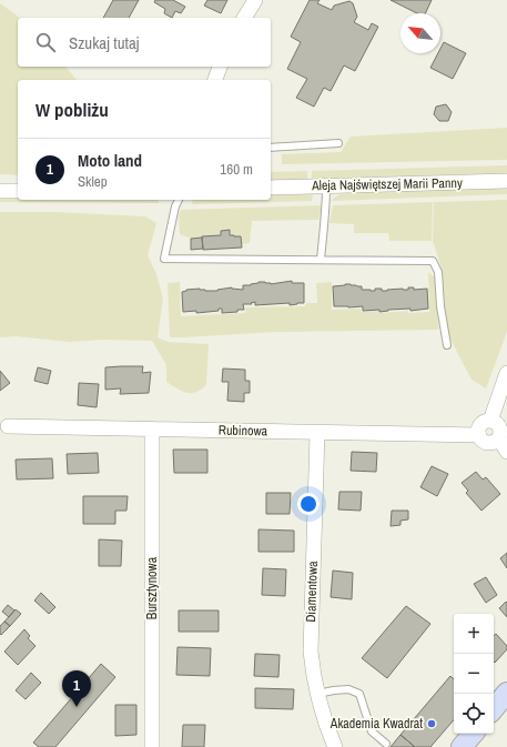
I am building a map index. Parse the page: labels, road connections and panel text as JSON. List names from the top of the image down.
{
  "streets": {
    "street": [
      "Aleja Najświętszej Marii Panny",
      "Rubinowa",
      "Bursztynowa",
      "Diamentowa"
    ]
  },
  "crossings": [
    ["Rubinowa", "Bursztynowa"],
    ["Rubinowa", "Diamentowa"]
  ],
  "places": ["Akademia Kwadrat"],
  "north": "top left",
  "page": {
    "search": "Szukaj tutaj",
    "heading": "W pobliżu",
    "list": [
      {
        "mark": "1",
        "name": "Moto land",
        "note": "Sklep",
        "value": "160 m"
      }
    ],
    "map_buttons": ["+", "−"],
    "pins": "1"
  }
}
